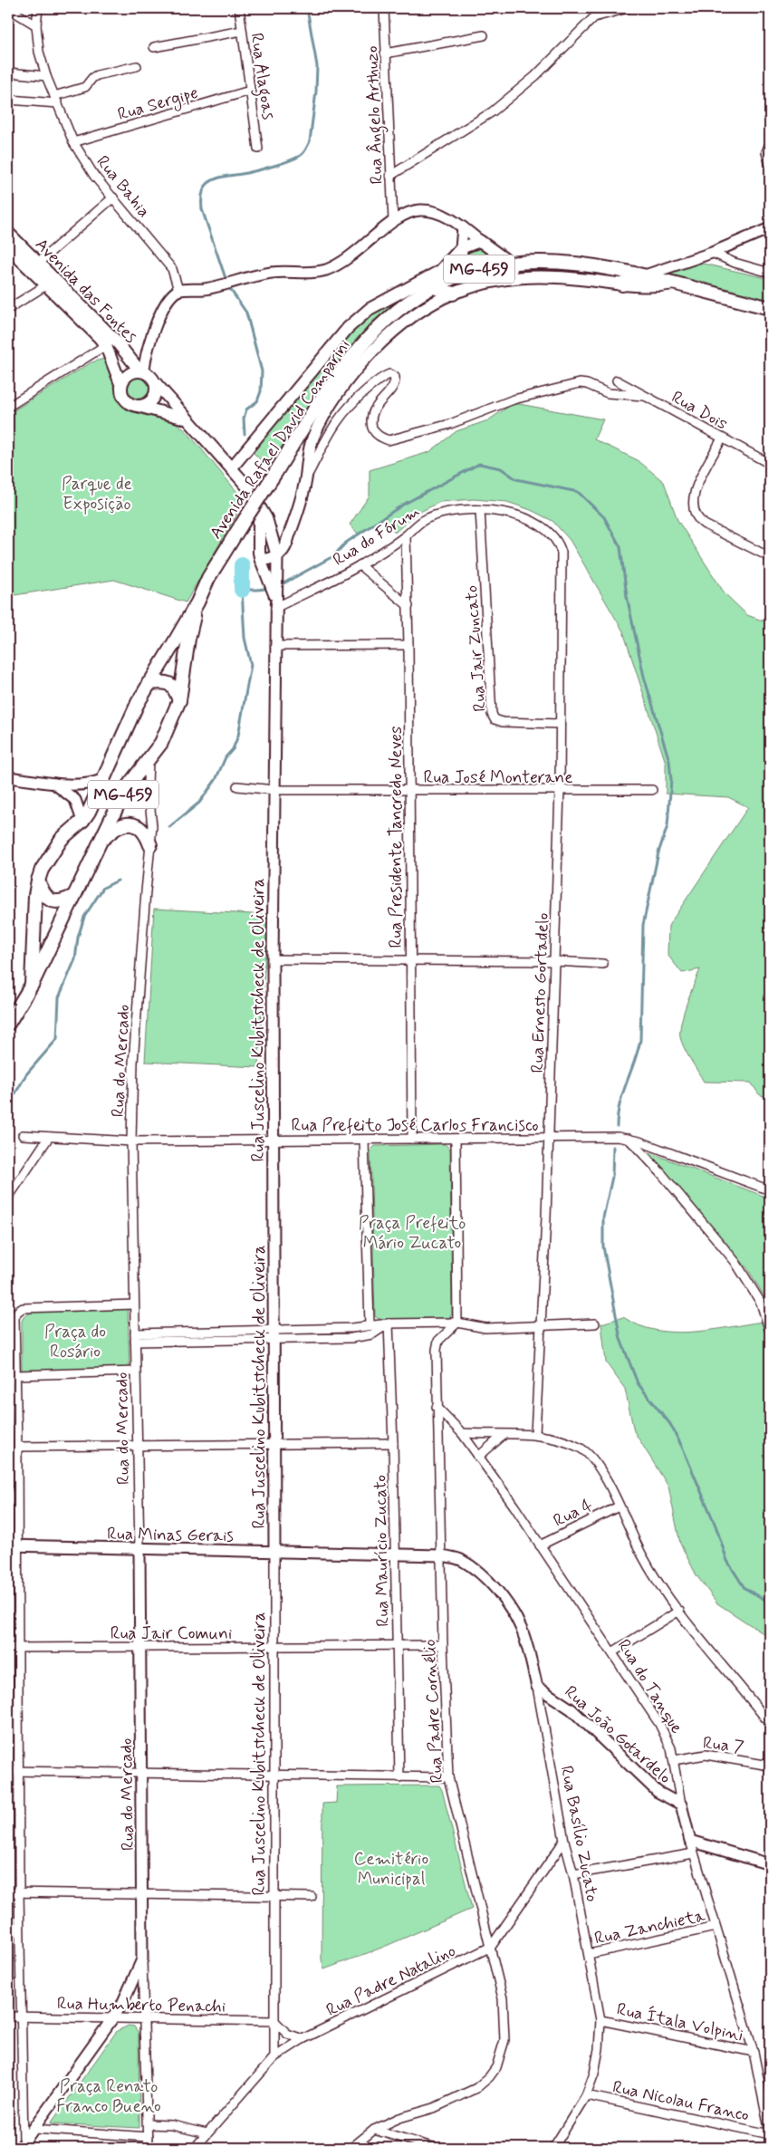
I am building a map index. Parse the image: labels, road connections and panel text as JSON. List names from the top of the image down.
{
  "streets": {
    "main road": ["MG-459", "Avenida das Fontes", "Avenida Rafael David Comparini"],
    "street": [
      "Rua Alagoas",
      "Rua Sergipe",
      "Rua Ângelo Arthuzo",
      "Rua Bahia",
      "Rua Dois",
      "Rua do Fórum",
      "Rua Jair Zuncato",
      "Rua José Monterane",
      "Rua Presidente Tancredo Neves",
      "Rua Ernesto Gortadelo",
      "Rua Juscelino Kubitstcheck de Oliveira",
      "Rua do Mercado",
      "Rua Prefeito José Carlos Francisco",
      "Rua 4",
      "Rua Minas Gerais",
      "Rua Maurício Zucato",
      "Rua Jair Comuni",
      "Rua do Tanque",
      "Rua Padre Cornélio",
      "Rua João Gotardelo",
      "Rua 7",
      "Rua Basílio Zucato",
      "Rua Zanchieta",
      "Rua Padre Natalino",
      "Rua Humberto Penachi",
      "Rua Ítala Volpini",
      "Rua Nicolau Franco"
    ]
  },
  "crossings": [
    ["Rua Alagoas", "Rua Sergipe"],
    ["Rua Sergipe", "Rua Bahia"],
    ["MG-459", "Avenida Rafael David Comparini"],
    ["Avenida das Fontes", "Rua Juscelino Kubitstcheck de Oliveira"],
    ["Avenida Rafael David Comparini", "Rua do Mercado"],
    ["Rua do Fórum", "Rua Jair Zuncato"],
    ["Rua do Fórum", "Rua Presidente Tancredo Neves"],
    ["Rua do Fórum", "Rua Ernesto Gortadelo"],
    ["Rua do Fórum", "Rua Juscelino Kubitstcheck de Oliveira"],
    ["Rua Jair Zuncato", "Rua Ernesto Gortadelo"],
    ["Rua José Monterane", "Rua Presidente Tancredo Neves"],
    ["Rua José Monterane", "Rua Ernesto Gortadelo"],
    ["Rua José Monterane", "Rua Juscelino Kubitstcheck de Oliveira"],
    ["Rua Presidente Tancredo Neves", "Rua Prefeito José Carlos Francisco"],
    ["Rua Ernesto Gortadelo", "Rua Prefeito José Carlos Francisco"],
    ["Rua Juscelino Kubitstcheck de Oliveira", "Rua Prefeito José Carlos Francisco"],
    ["Rua Juscelino Kubitstcheck de Oliveira", "Rua Minas Gerais"],
    ["Rua Juscelino Kubitstcheck de Oliveira", "Rua Jair Comuni"],
    ["Rua Juscelino Kubitstcheck de Oliveira", "Rua Padre Natalino"],
    ["Rua Juscelino Kubitstcheck de Oliveira", "Rua Humberto Penachi"],
    ["Rua do Mercado", "Rua Prefeito José Carlos Francisco"],
    ["Rua do Mercado", "Rua Minas Gerais"],
    ["Rua do Mercado", "Rua Jair Comuni"],
    ["Rua 4", "Rua do Tanque"],
    ["Rua Minas Gerais", "Rua Maurício Zucato"],
    ["Rua Minas Gerais", "Rua Padre Cornélio"],
    ["Rua Minas Gerais", "Rua Basílio Zucato"],
    ["Rua Maurício Zucato", "Rua Jair Comuni"],
    ["Rua Jair Comuni", "Rua Padre Cornélio"],
    ["Rua do Tanque", "Rua Padre Cornélio"],
    ["Rua do Tanque", "Rua João Gotardelo"],
    ["Rua do Tanque", "Rua 7"],
    ["Rua do Tanque", "Rua Zanchieta"],
    ["Rua do Tanque", "Rua Ítala Volpini"],
    ["Rua do Tanque", "Rua Nicolau Franco"],
    ["Rua Padre Cornélio", "Rua Basílio Zucato"],
    ["Rua Padre Cornélio", "Rua Padre Natalino"],
    ["Rua João Gotardelo", "Rua Basílio Zucato"],
    ["Rua Basílio Zucato", "Rua Zanchieta"],
    ["Rua Basílio Zucato", "Rua Ítala Volpini"],
    ["Rua Basílio Zucato", "Rua Nicolau Franco"]
  ],
  "parks": [
    "Parque de Exposição",
    "Praça Prefeito Mário Zucato",
    "Praça do Rosário",
    "Cemitério Municipal",
    "Praça Renato Franco Bueno"
  ]
}
